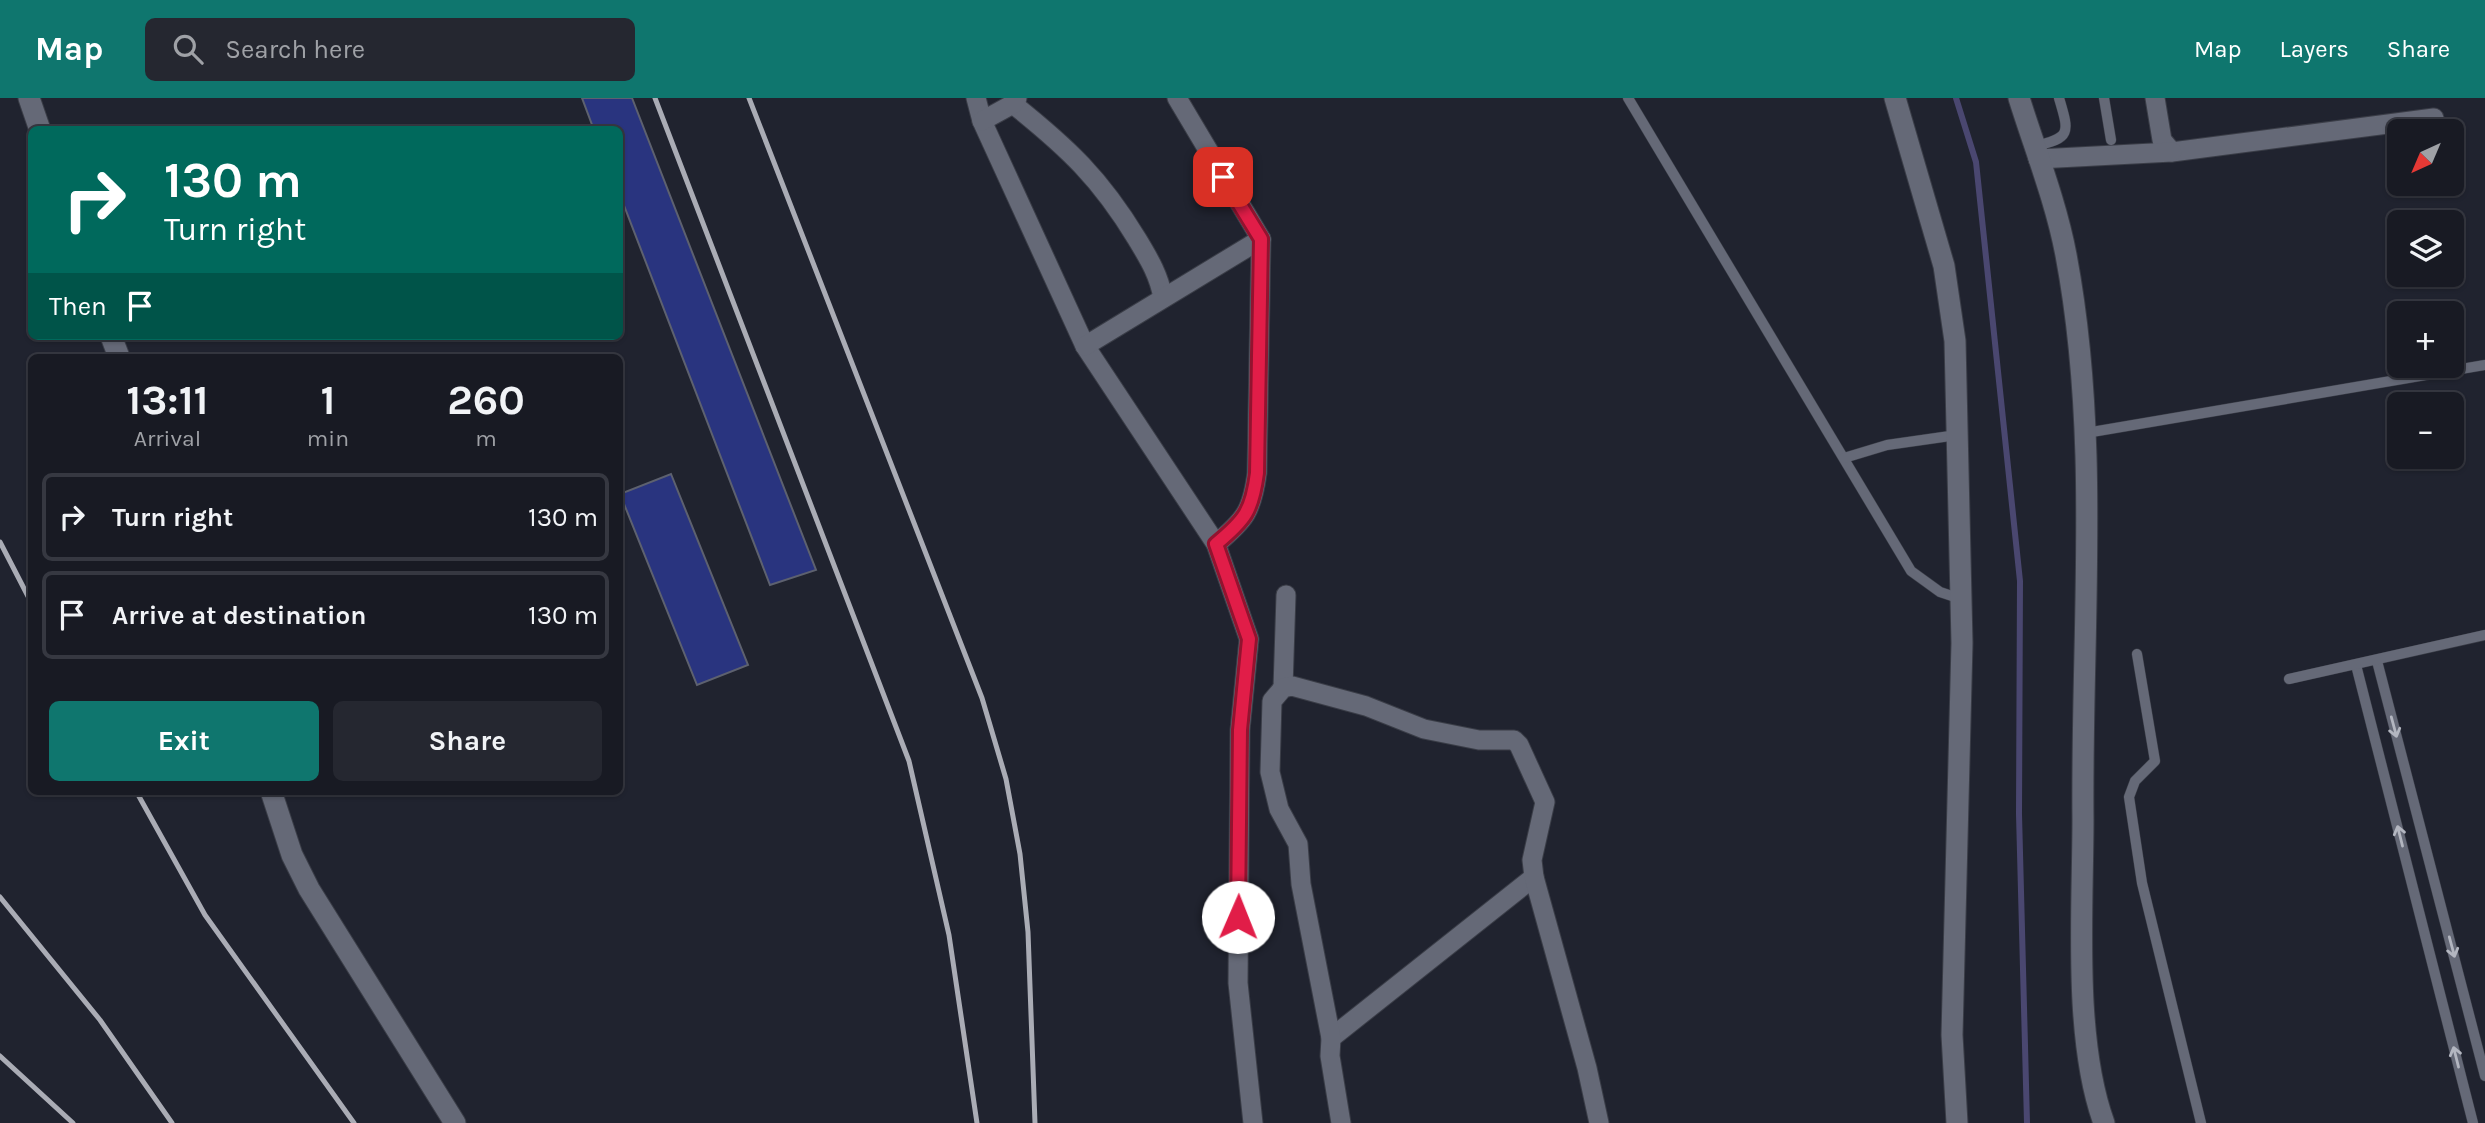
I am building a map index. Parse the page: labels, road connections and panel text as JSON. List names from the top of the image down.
{
  "north": "bottom left",
  "page": {
    "header": "Map",
    "search": "Search here",
    "nav": ["Map", "Layers", "Share"],
    "map_buttons": ["+", "−"],
    "turn": ["130 m", "Turn right"],
    "then": "Then",
    "eta": [
      "13:11",
      "Arrival",
      "1",
      "min",
      "260",
      "m"
    ],
    "list": [
      {
        "name": "Turn right",
        "value": "130 m"
      },
      {
        "name": "Arrive at destination",
        "value": "130 m"
      }
    ],
    "buttons": ["Exit", "Share"]
  }
}
